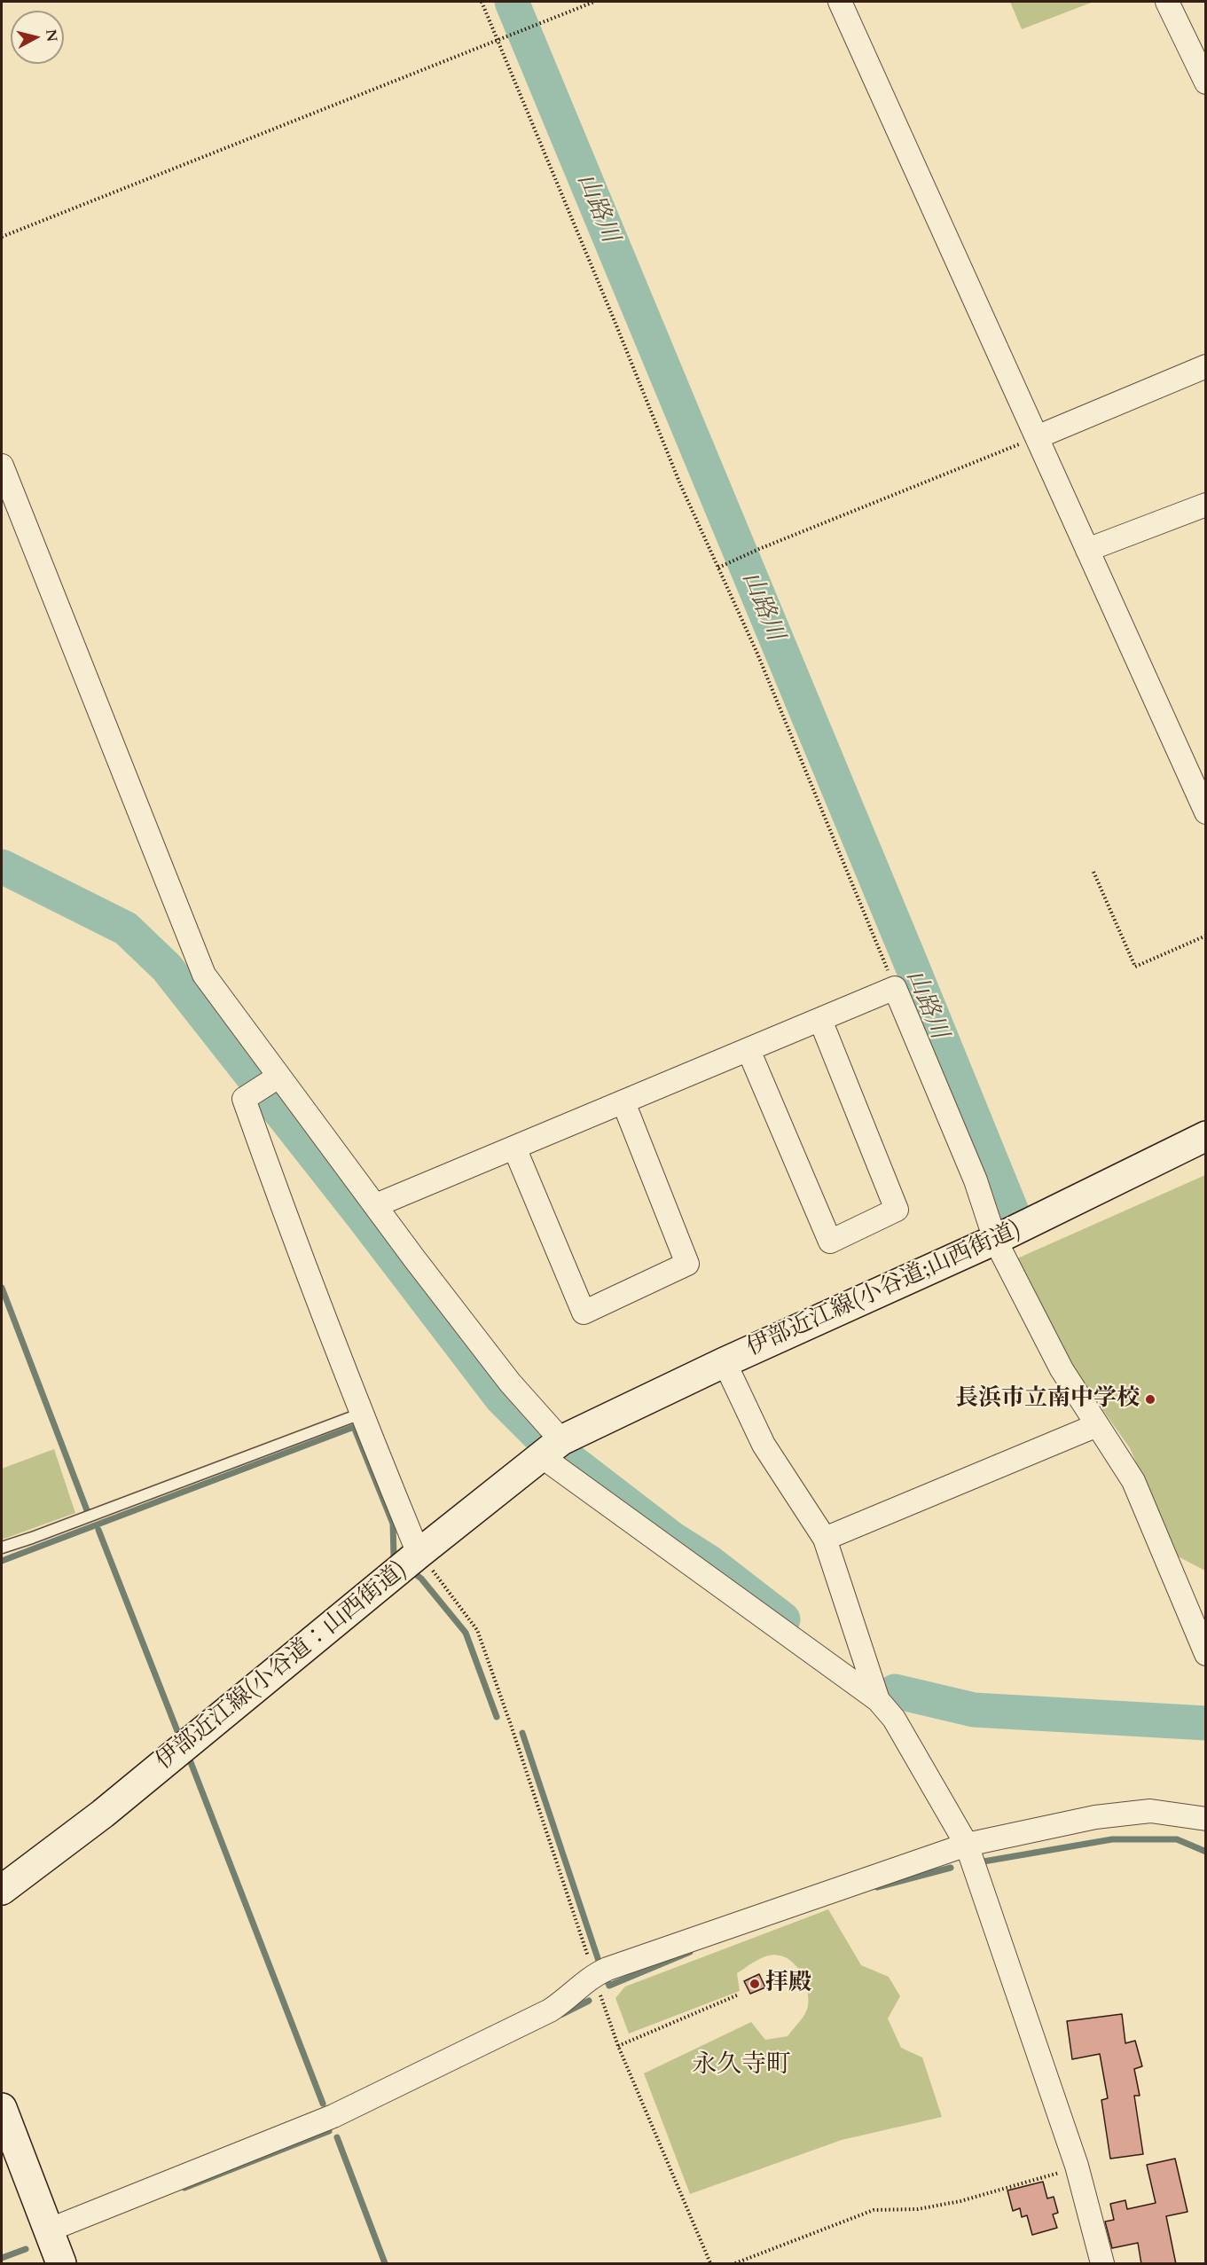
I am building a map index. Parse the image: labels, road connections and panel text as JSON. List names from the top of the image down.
{
  "streets": {
    "main road": ["伊部近江線(小谷道;山西街道)", "伊部近江線(小谷道：山西街道)"]
  },
  "crossings": [
    ["伊部近江線(小谷道;山西街道)", "伊部近江線(小谷道：山西街道)"]
  ],
  "districts": ["永久寺町"],
  "water": ["山路川"],
  "places": ["長浜市立南中学校", "拝殿"],
  "north": "right"
}
